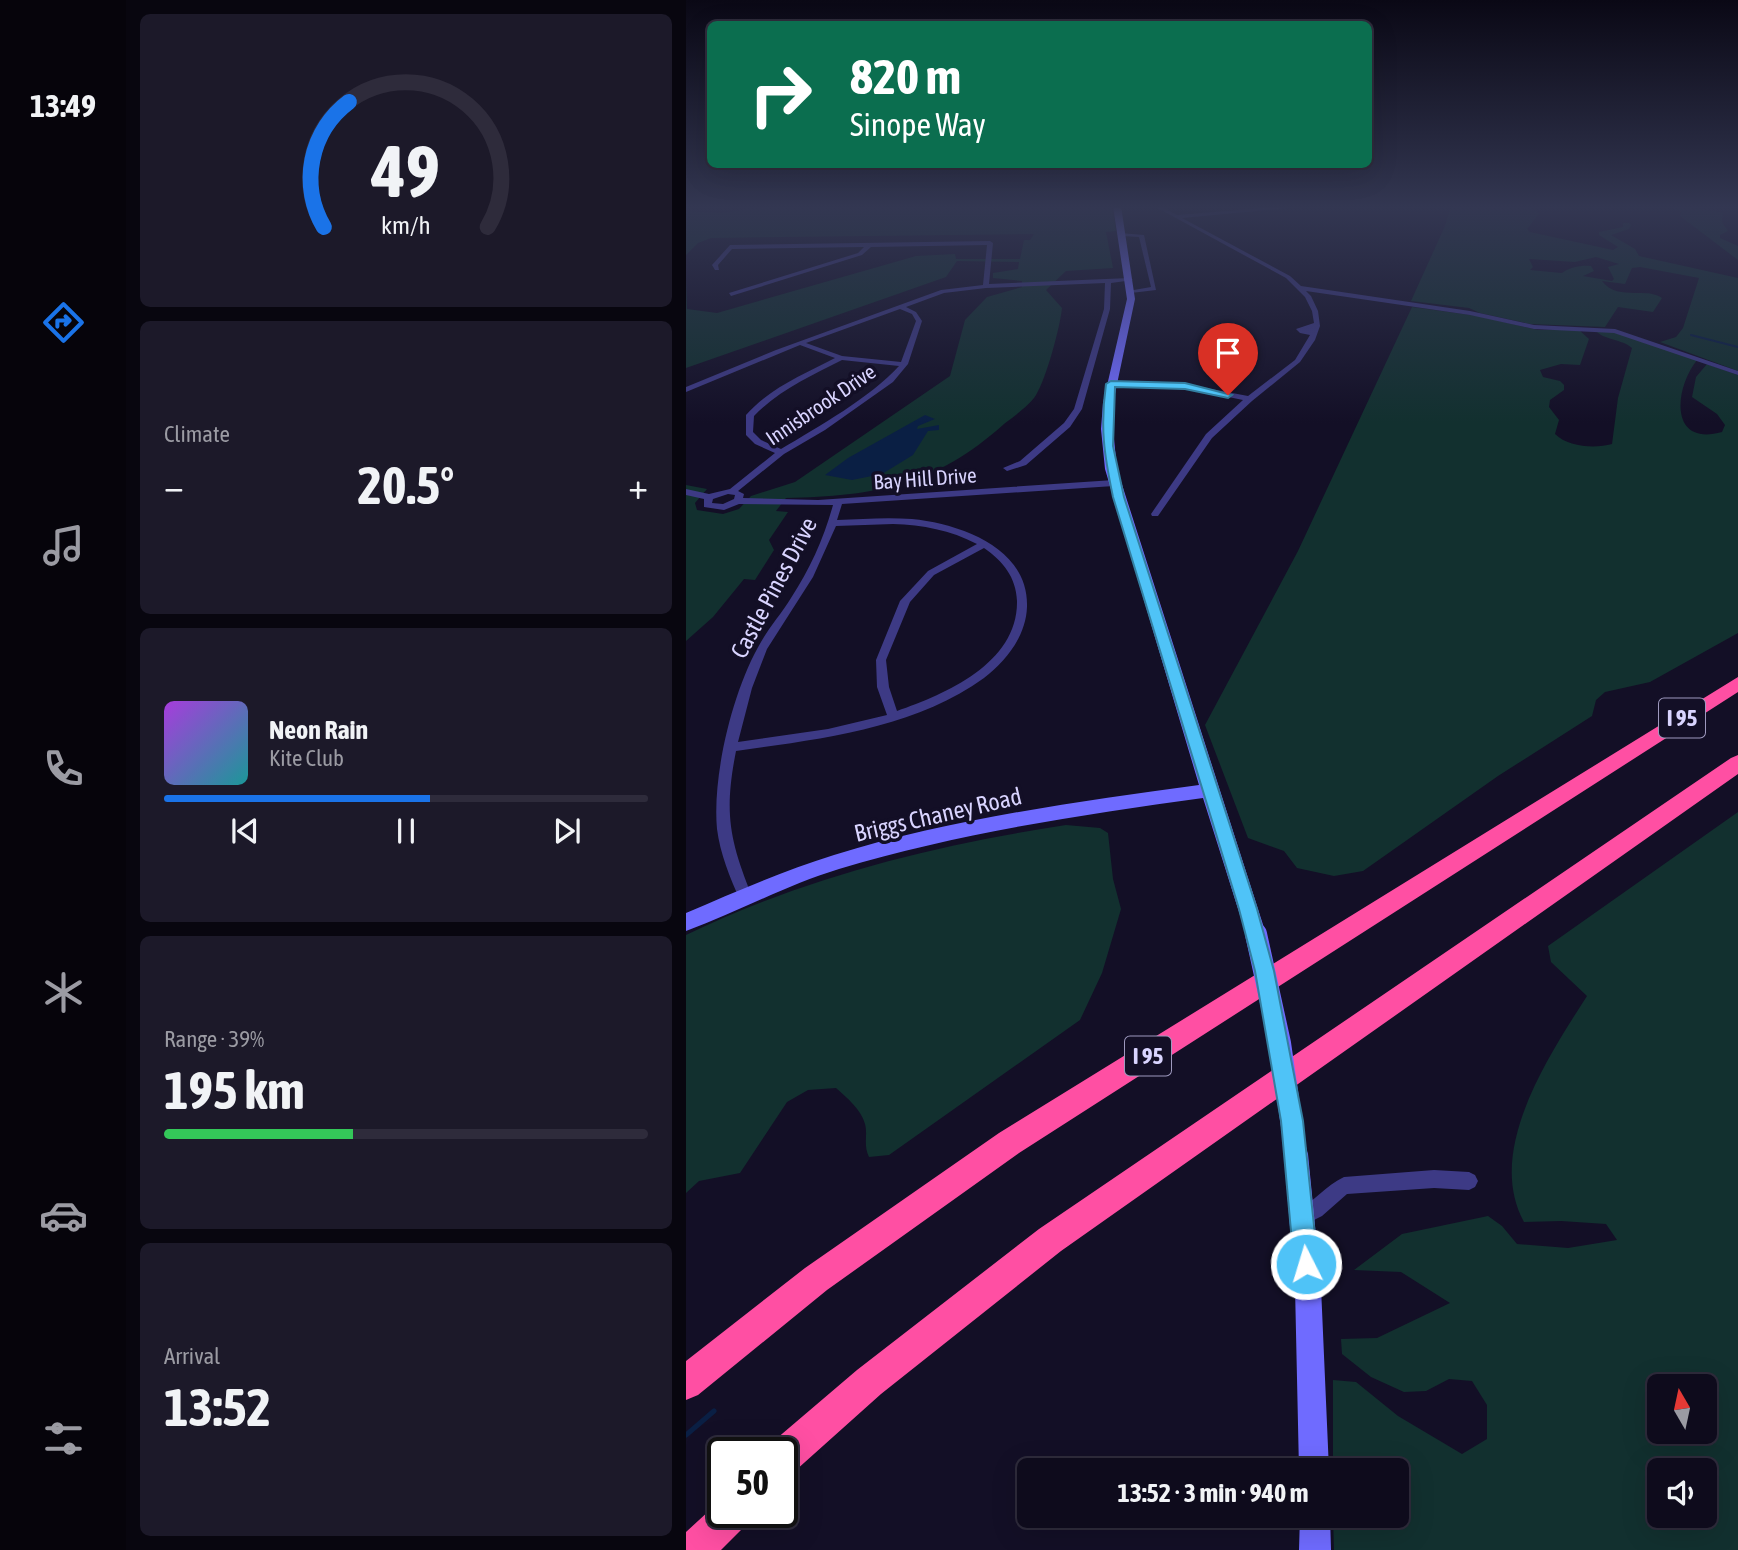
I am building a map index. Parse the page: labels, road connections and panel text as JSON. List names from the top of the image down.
{
  "streets": {
    "highway": ["I 95"],
    "main road": ["Briggs Chaney Road"],
    "street": ["Innisbrook Drive", "Bay Hill Drive", "Castle Pines Drive"]
  },
  "crossings": [
    ["Bay Hill Drive", "Castle Pines Drive"],
    ["Castle Pines Drive", "Briggs Chaney Road"]
  ],
  "north": "top",
  "page": {
    "tabs": "13:49",
    "turn": ["820 m", "Sinope Way"],
    "tile": [
      "Climate",
      ["Range · 39%", "195 km"],
      ["Arrival", "13:52"]
    ],
    "heat": ["−", "20.5°", "+"],
    "song": ["Neon Rain", "Kite Club"],
    "limit": "50",
    "trip": "13:52 · 3 min · 940 m",
    "gauge": ["49", "km/h"]
  }
}
